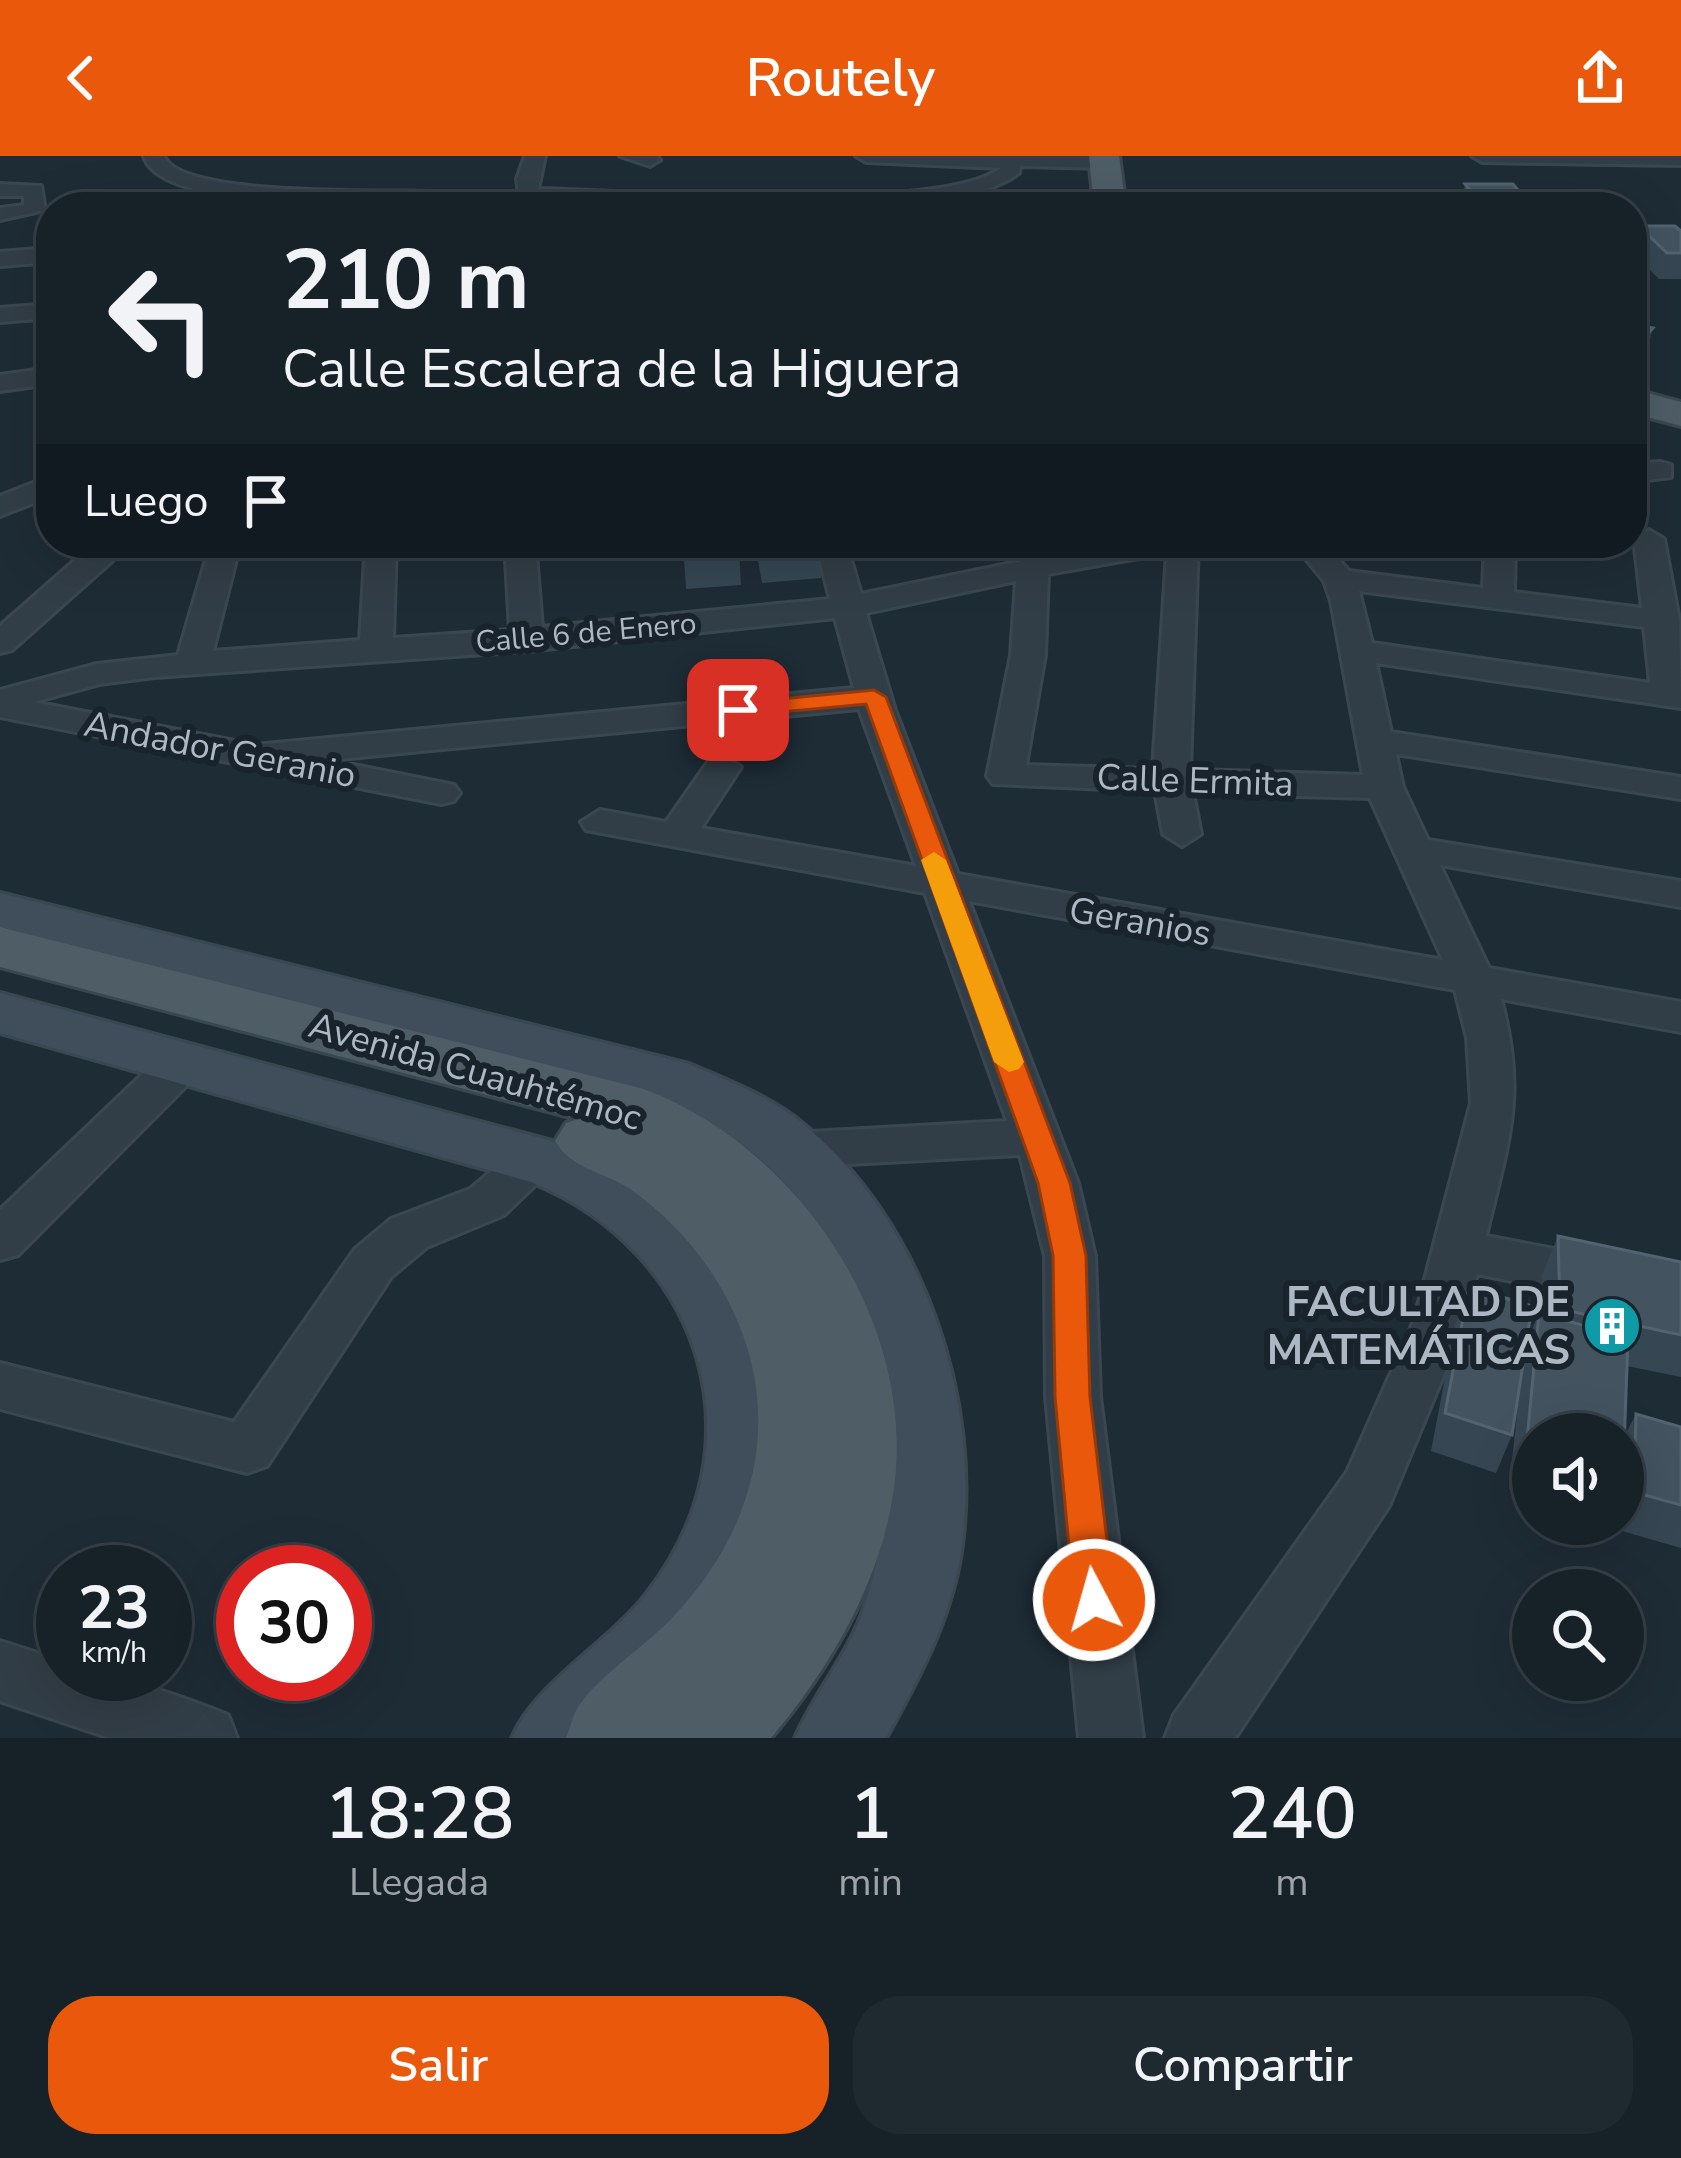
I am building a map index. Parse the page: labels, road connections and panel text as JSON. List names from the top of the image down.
{
  "streets": {
    "main road": ["Avenida Cuauhtémoc"],
    "street": [
      "Calle 6 de Enero",
      "Andador Geranio",
      "Calle Ermita",
      "Geranios"
    ]
  },
  "crossings": [
    ["Calle 6 de Enero", "Andador Geranio"],
    ["Calle 6 de Enero", "Calle Ermita"]
  ],
  "places": {
    "building": ["FACULTAD DE MATEMÁTICAS"]
  },
  "page": {
    "header": "Routely",
    "turn": ["210 m", "Calle Escalera de la Higuera"],
    "then": "Luego",
    "speed": "23 km/h",
    "limit": "30",
    "eta": [
      "18:28",
      "Llegada",
      "1",
      "min",
      "240",
      "m"
    ],
    "buttons": ["Salir", "Compartir"]
  }
}
